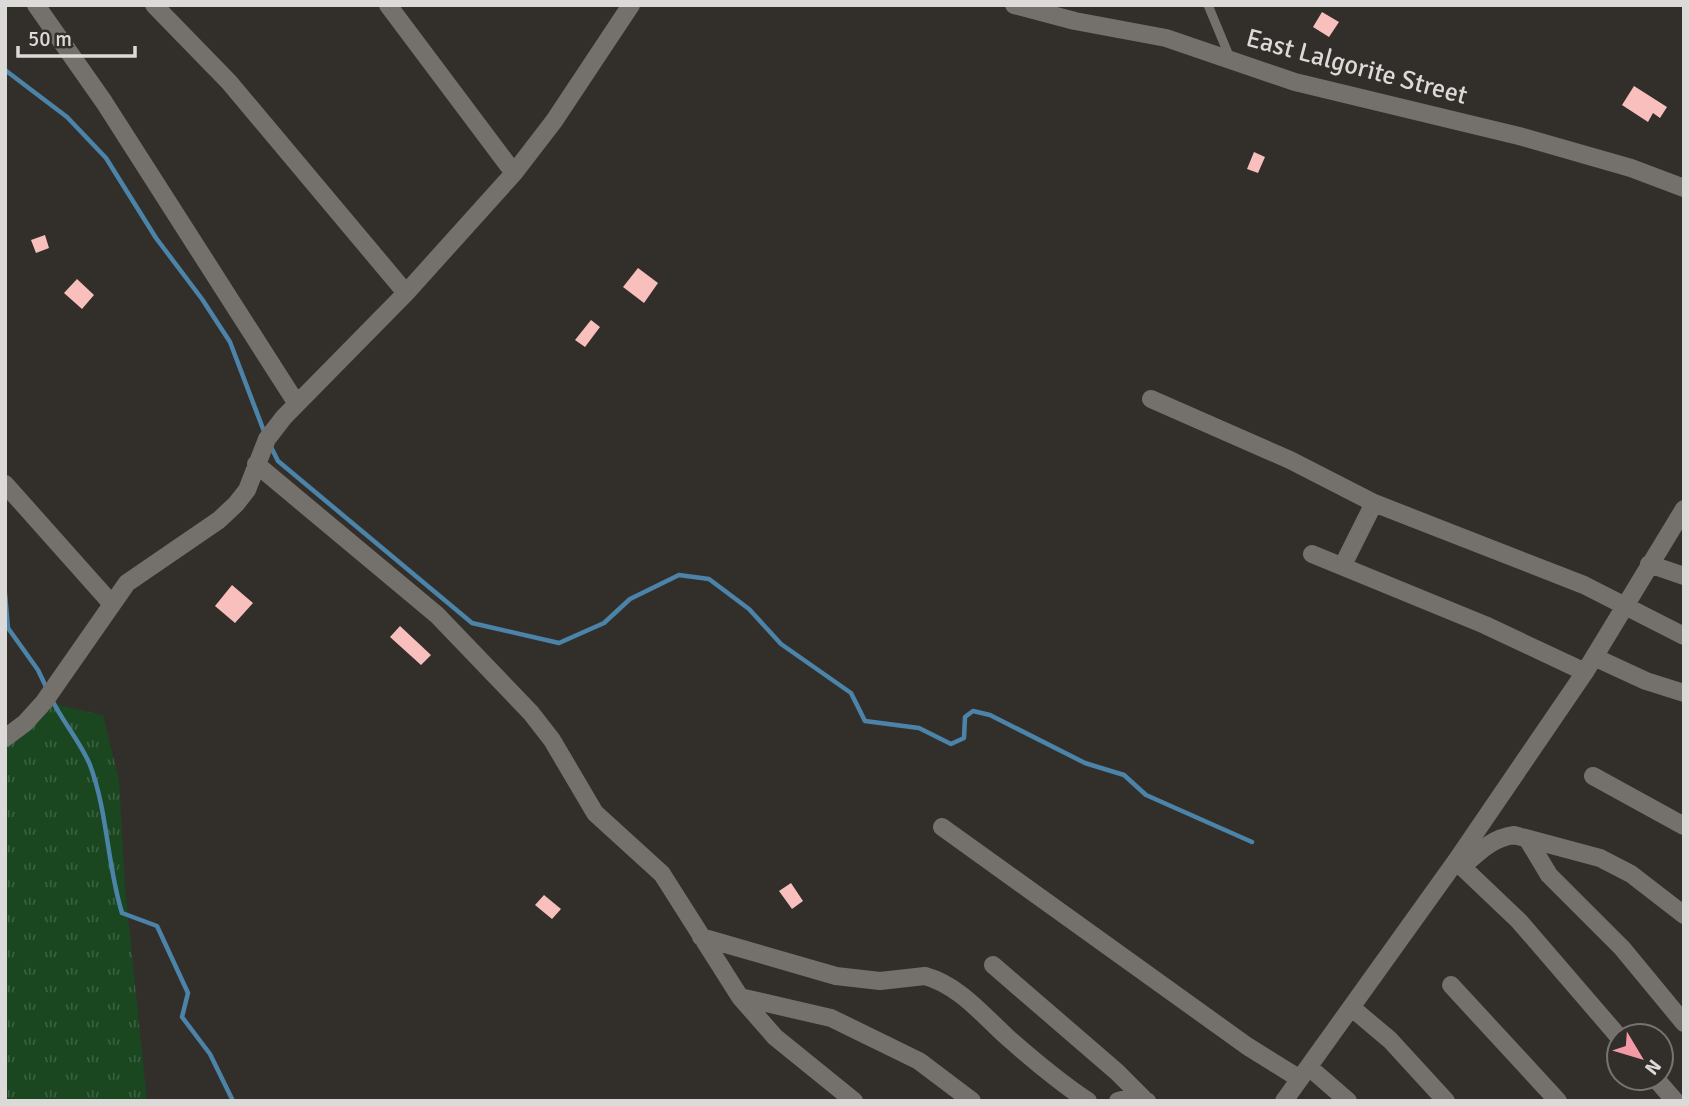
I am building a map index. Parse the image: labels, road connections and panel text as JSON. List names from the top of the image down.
{
  "streets": {
    "street": ["East Lalgorite Street"]
  },
  "scale_bar": "50 m",
  "north": "bottom right"
}
